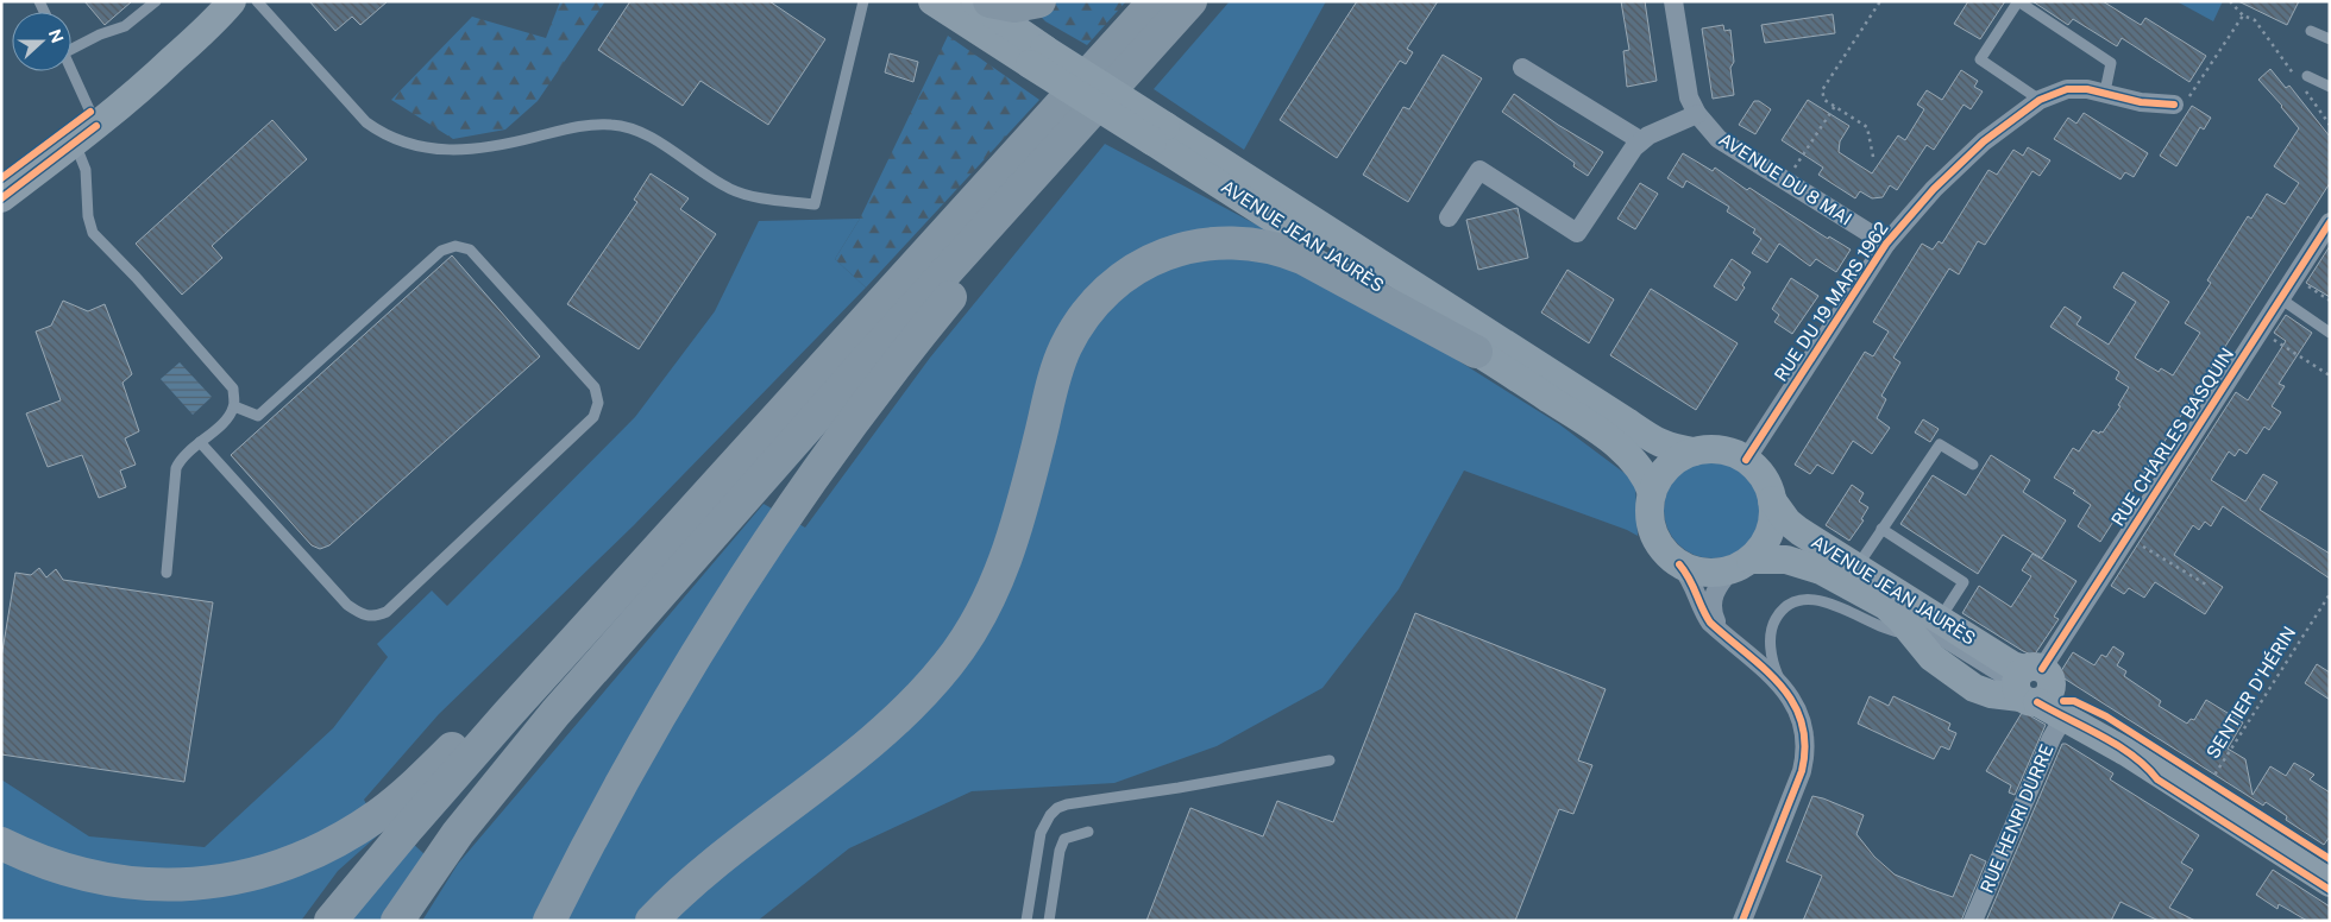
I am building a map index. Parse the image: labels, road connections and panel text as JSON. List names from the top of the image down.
{
  "streets": {
    "main road": ["AVENUE JEAN JAURÈS"],
    "street": [
      "AVENUE DU 8 MAI",
      "RUE DU 19 MARS 1962",
      "RUE CHARLES BASQUIN",
      "RUE HENRI DURRE"
    ],
    "path": ["SENTIER D'HÉRIN"]
  },
  "crossings": [
    ["AVENUE DU 8 MAI", "RUE DU 19 MARS 1962"],
    ["AVENUE JEAN JAURÈS", "RUE DU 19 MARS 1962"],
    ["AVENUE JEAN JAURÈS", "RUE CHARLES BASQUIN"],
    ["AVENUE JEAN JAURÈS", "RUE HENRI DURRE"]
  ],
  "north": "right"
}
